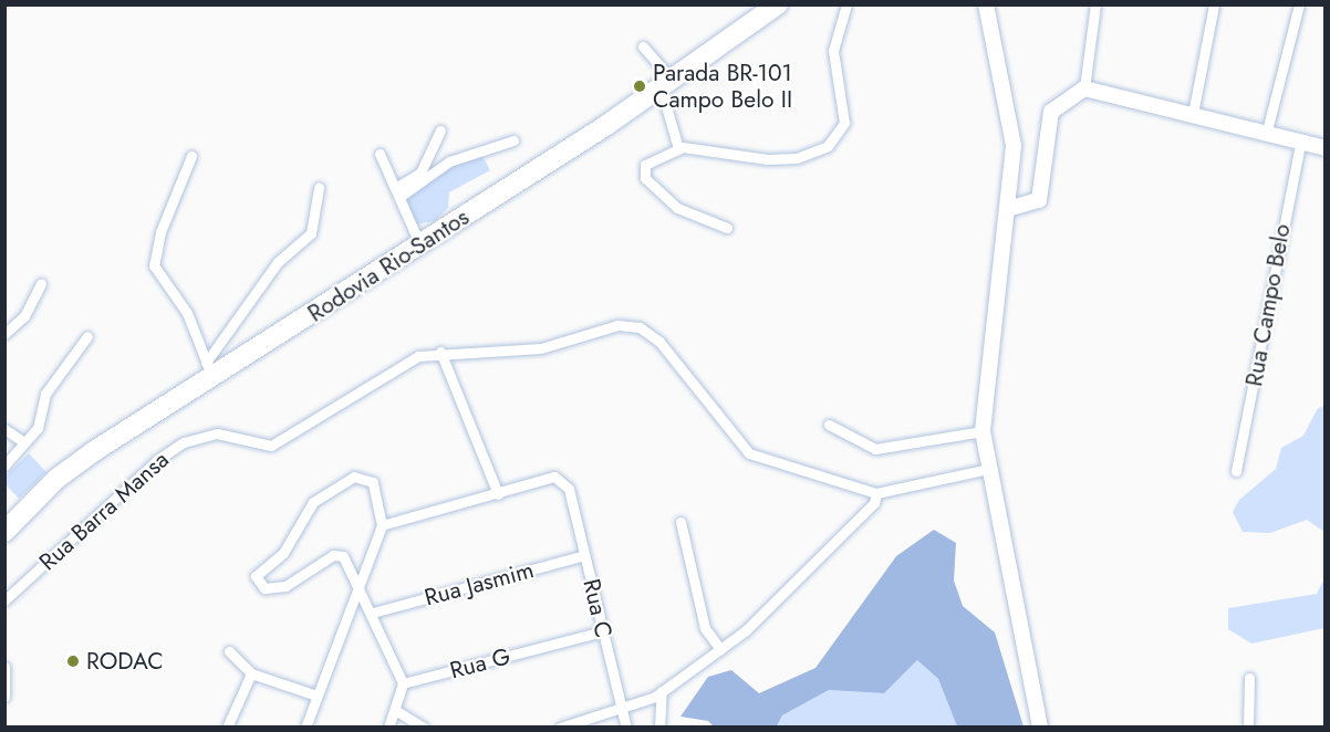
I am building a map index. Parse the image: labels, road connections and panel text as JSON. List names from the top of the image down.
{
  "streets": {
    "highway": ["Rodovia Rio-Santos"],
    "street": [
      "Rua Campo Belo",
      "Rua Barra Mansa",
      "Rua Jasmim",
      "Rua C",
      "Rua G"
    ]
  },
  "crossings": [
    ["Rua Jasmim", "Rua C"],
    ["Rua C", "Rua G"]
  ],
  "places": ["Parada BR-101 Campo Belo II", "RODAC"]
}
